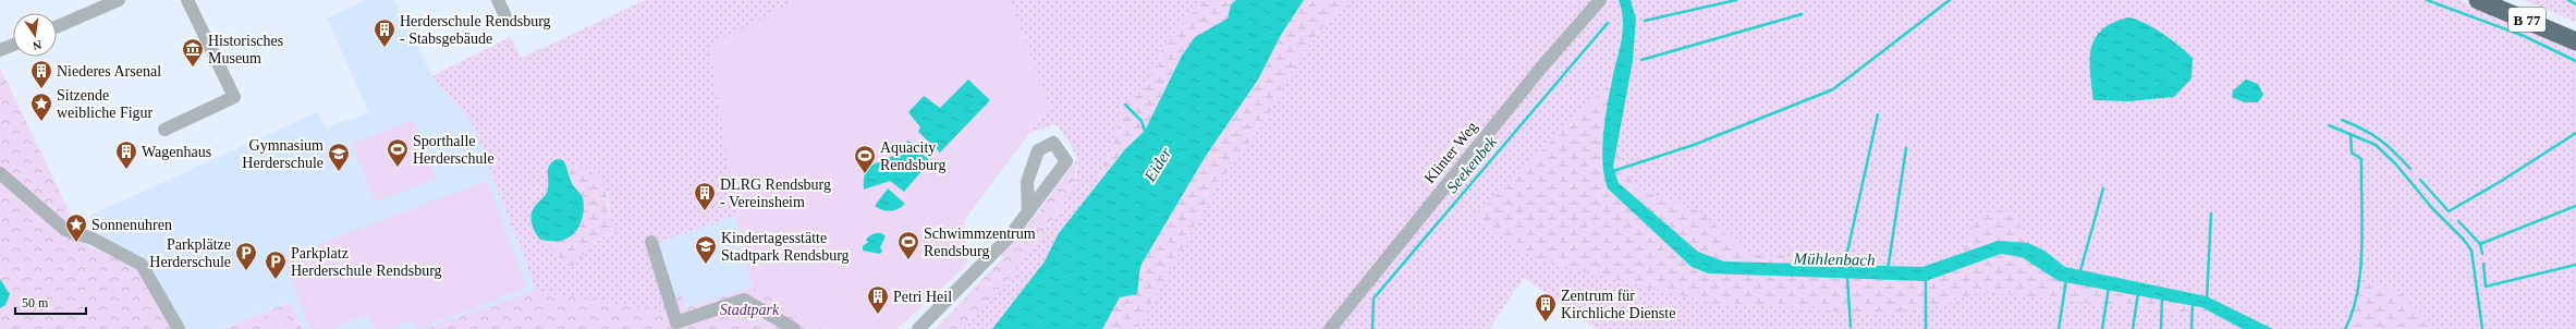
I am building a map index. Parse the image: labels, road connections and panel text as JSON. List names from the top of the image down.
{
  "streets": {
    "highway": ["B 77"],
    "street": ["Klinter Weg"]
  },
  "water": ["Eider", "Seekenbek", "Mühlenbach"],
  "parks": ["Stadtpark"],
  "places": {
    "building": [
      "Herderschule Rendsburg - Stabsgebäude",
      "Niederes Arsenal",
      "Wagenhaus",
      "DLRG Rendsburg - Vereinsheim",
      "Petri Heil",
      "Zentrum für Kirchliche Dienste"
    ],
    "museum": ["Historisches Museum"],
    "place": ["Sitzende weibliche Figur", "Sonnenuhren"],
    "sports": ["Sporthalle Herderschule", "Aquacity Rendsburg", "Schwimmzentrum Rendsburg"],
    "school or university": ["Gymnasium Herderschule", "Kindertagesstätte Stadtpark Rendsburg"],
    "parking": ["Parkplätze Herderschule", "Parkplatz Herderschule Rendsburg"]
  },
  "scale_bar": "50 m",
  "north": "bottom"
}
